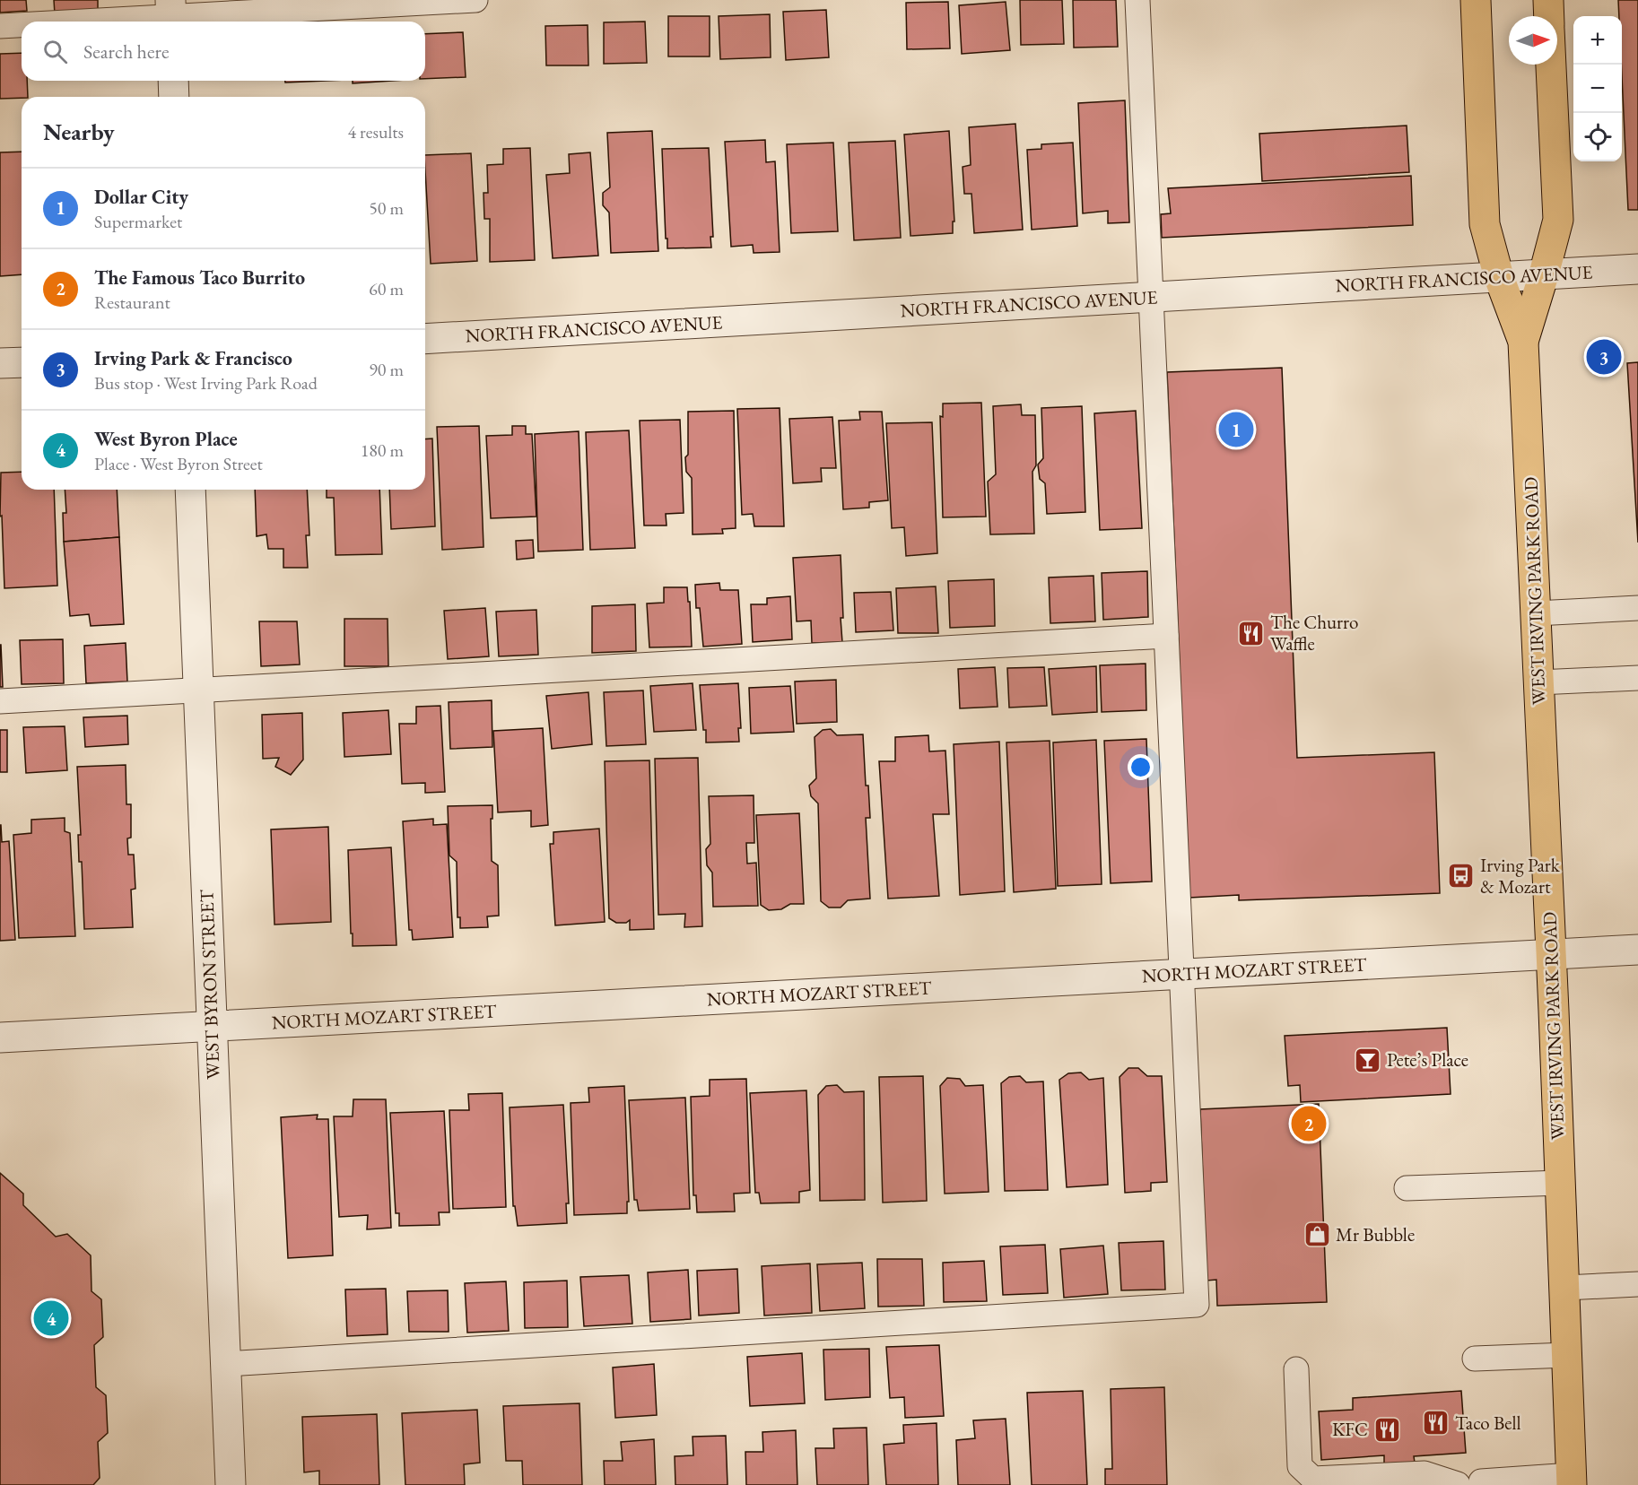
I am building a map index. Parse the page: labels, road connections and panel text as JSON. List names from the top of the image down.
{
  "streets": {
    "main road": ["WEST IRVING PARK ROAD"],
    "street": ["NORTH FRANCISCO AVENUE", "NORTH MOZART STREET", "WEST BYRON STREET"]
  },
  "crossings": [
    ["NORTH FRANCISCO AVENUE", "WEST IRVING PARK ROAD"],
    ["WEST IRVING PARK ROAD", "NORTH MOZART STREET"],
    ["NORTH MOZART STREET", "WEST BYRON STREET"]
  ],
  "places": {
    "restaurant": ["The Churro Waffle", "Taco Bell", "KFC"],
    "bus stop": ["Irving Park & Mozart"],
    "bar": ["Pete’s Place"],
    "shop": ["Mr Bubble"]
  },
  "north": "right",
  "page": {
    "map_buttons": ["+", "−"],
    "search": "Search here",
    "heading": ["Nearby", "4 results"],
    "list": [
      {
        "mark": "1",
        "name": "Dollar City",
        "note": "Supermarket",
        "value": "50 m"
      },
      {
        "mark": "2",
        "name": "The Famous Taco Burrito",
        "note": "Restaurant",
        "value": "60 m"
      },
      {
        "mark": "3",
        "name": "Irving Park & Francisco",
        "note": "Bus stop · West Irving Park Road",
        "value": "90 m"
      },
      {
        "mark": "4",
        "name": "West Byron Place",
        "note": "Place · West Byron Street",
        "value": "180 m"
      }
    ],
    "pins": [
      "3",
      "1",
      "2",
      "4"
    ]
  }
}
